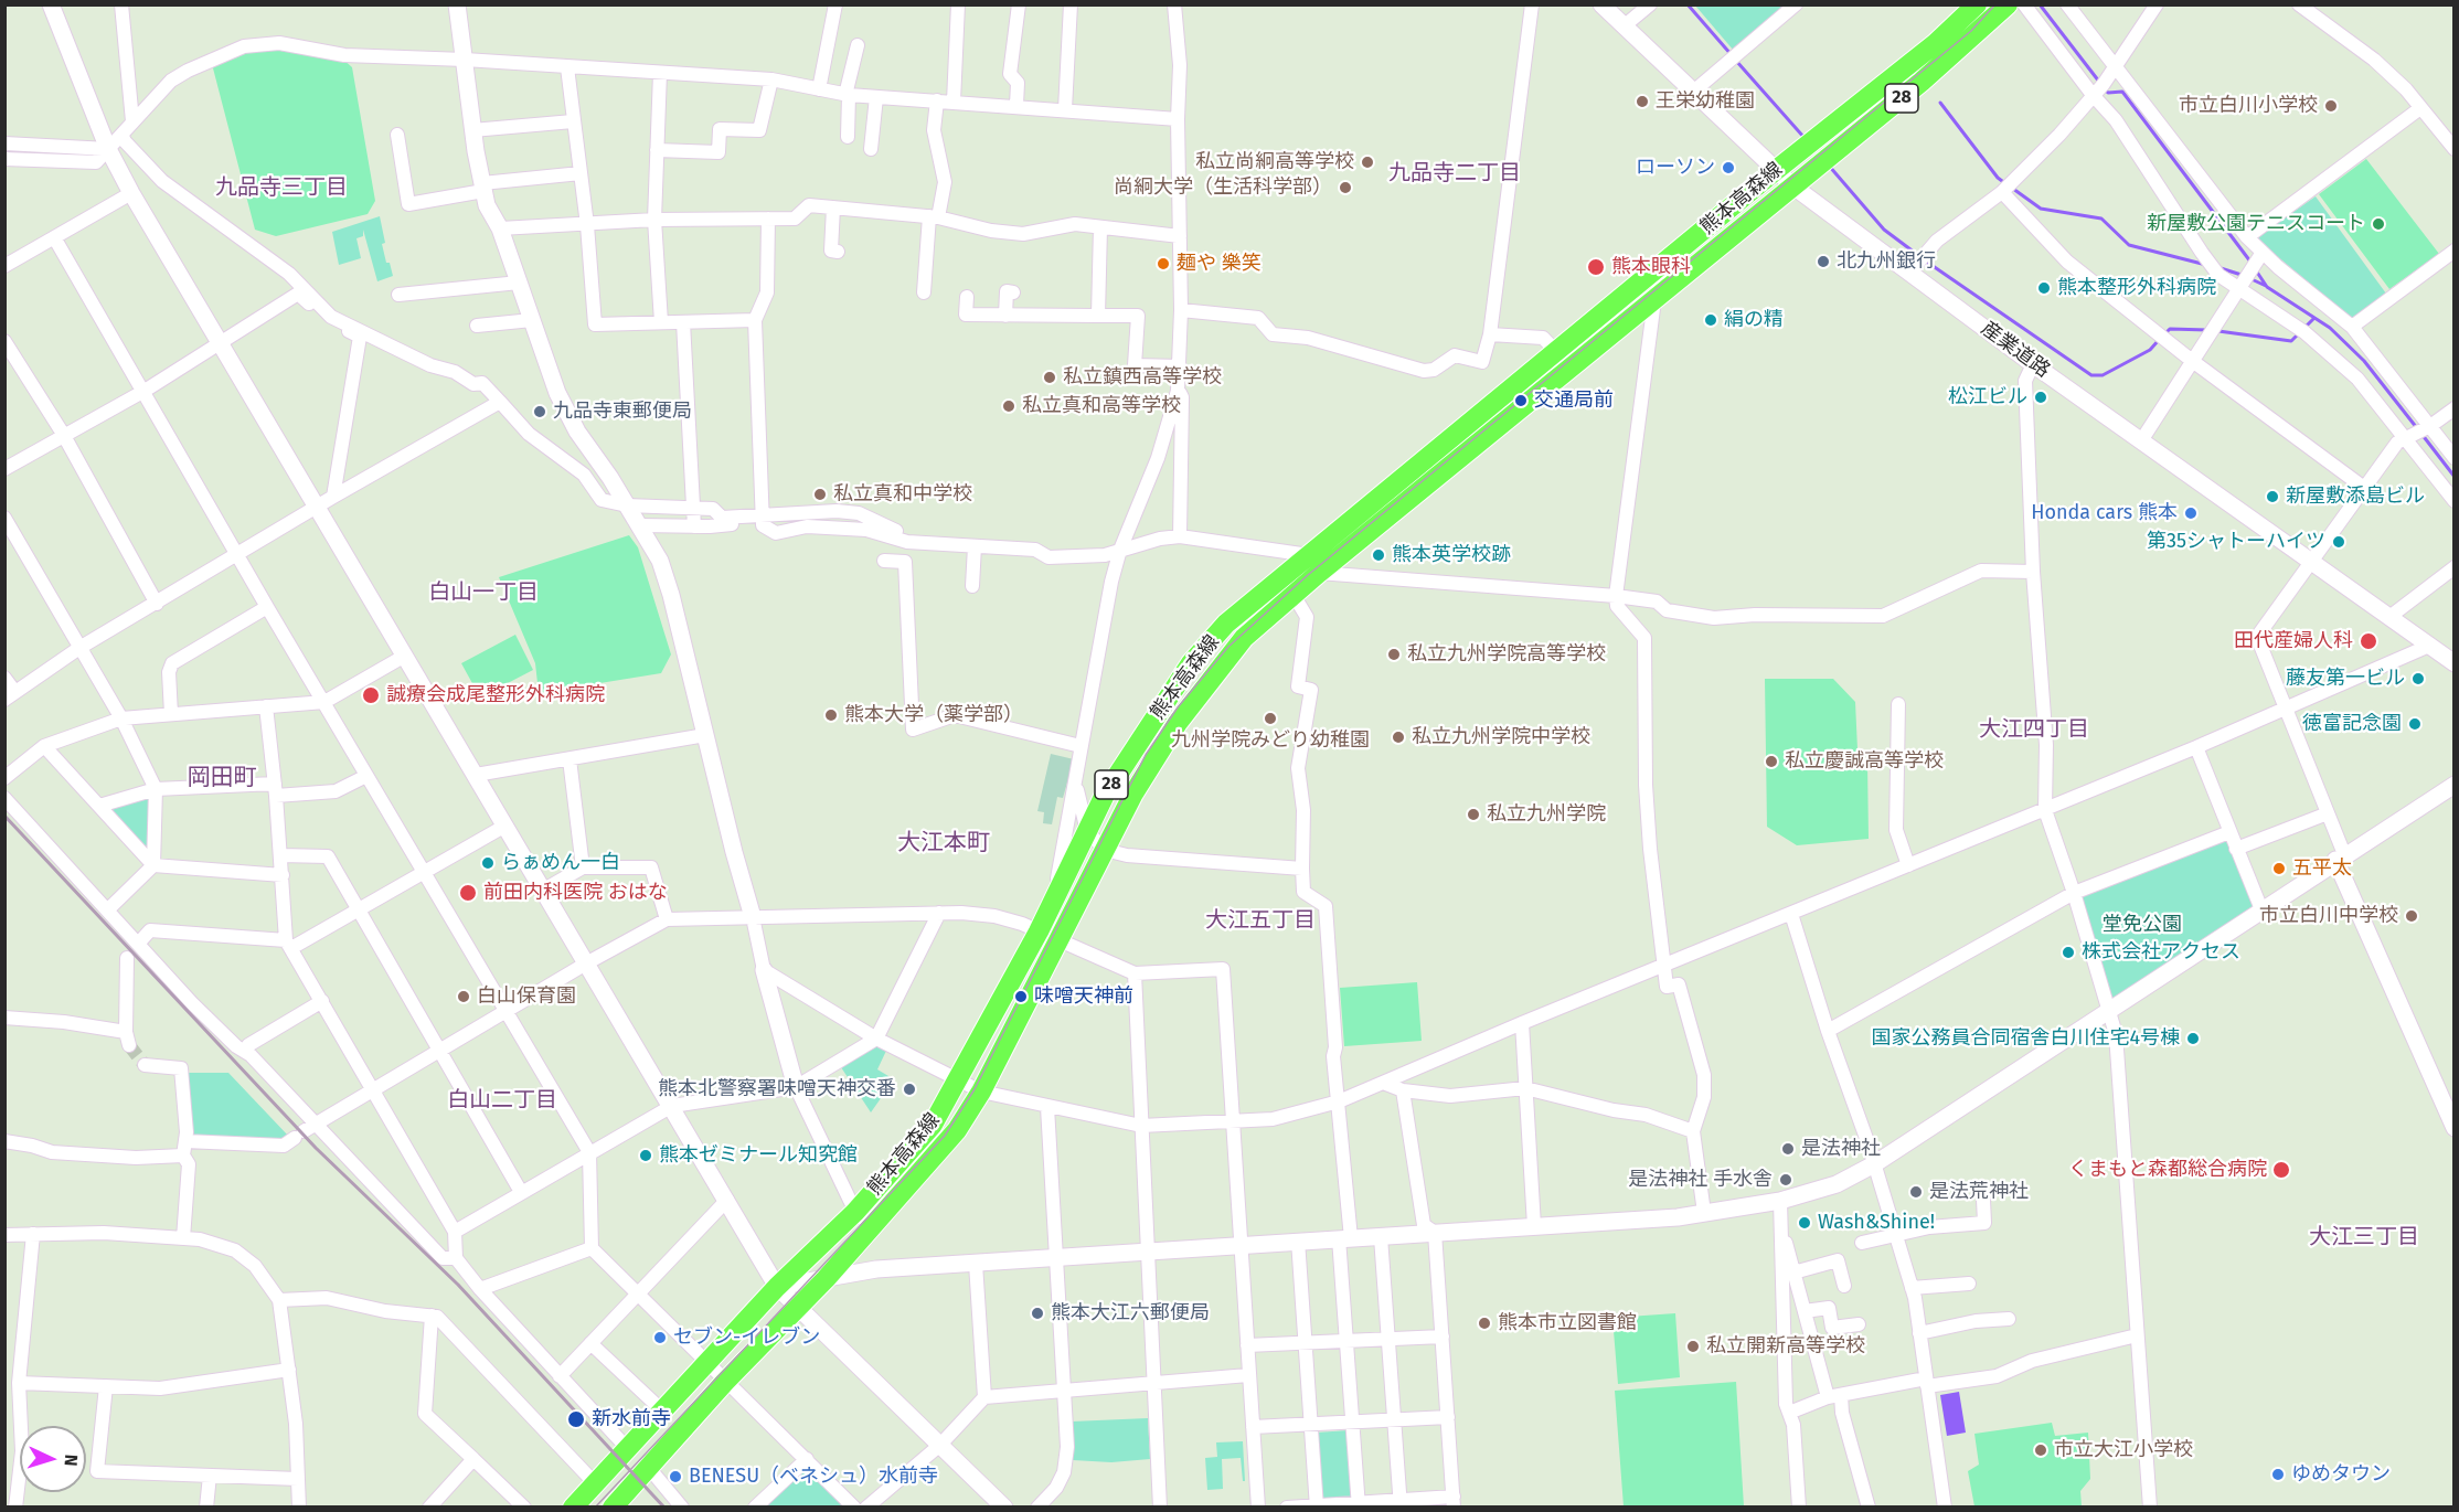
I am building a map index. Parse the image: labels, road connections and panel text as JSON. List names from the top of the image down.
{
  "streets": {
    "main road": ["28", "熊本高森線"],
    "street": ["産業道路"]
  },
  "crossings": [
    ["熊本高森線", "産業道路"]
  ],
  "districts": [
    "九品寺二丁目",
    "九品寺三丁目",
    "白山一丁目",
    "大江四丁目",
    "岡田町",
    "大江本町",
    "大江五丁目",
    "白山二丁目",
    "大江三丁目"
  ],
  "parks": ["堂免公園"],
  "places": [
    "王栄幼稚園",
    "市立白川小学校",
    "私立尚絅高等学校",
    "ローソン",
    "尚絅大学（生活科学部）",
    "新屋敷公園テニスコート",
    "北九州銀行",
    "麺や 樂笑",
    "熊本眼科",
    "熊本整形外科病院",
    "絹の精",
    "私立鎮西高等学校",
    "松江ビル",
    "交通局前",
    "私立真和高等学校",
    "九品寺東郵便局",
    "私立真和中学校",
    "新屋敷添島ビル",
    "Honda cars 熊本",
    "第35シャトーハイツ",
    "熊本英学校跡",
    "田代産婦人科",
    "私立九州学院高等学校",
    "藤友第一ビル",
    "誠療会成尾整形外科病院",
    "熊本大学（薬学部）",
    "九州学院みどり幼稚園",
    "徳富記念園",
    "私立九州学院中学校",
    "私立慶誠高等学校",
    "私立九州学院",
    "らぁめん一白",
    "五平太",
    "前田内科医院 おはな",
    "市立白川中学校",
    "株式会社アクセス",
    "白山保育園",
    "味噌天神前",
    "国家公務員合同宿舎白川住宅4号棟",
    "熊本北警察署味噌天神交番",
    "是法神社",
    "熊本ゼミナール知究館",
    "くまもと森都総合病院",
    "是法神社 手水舎",
    "是法荒神社",
    "Wash&Shine!",
    "熊本大江六郵便局",
    "熊本市立図書館",
    "セブン-イレブン",
    "私立開新高等学校",
    "新水前寺",
    "市立大江小学校",
    "ゆめタウン",
    "BENESU（ベネシュ）水前寺"
  ],
  "north": "right"
}
